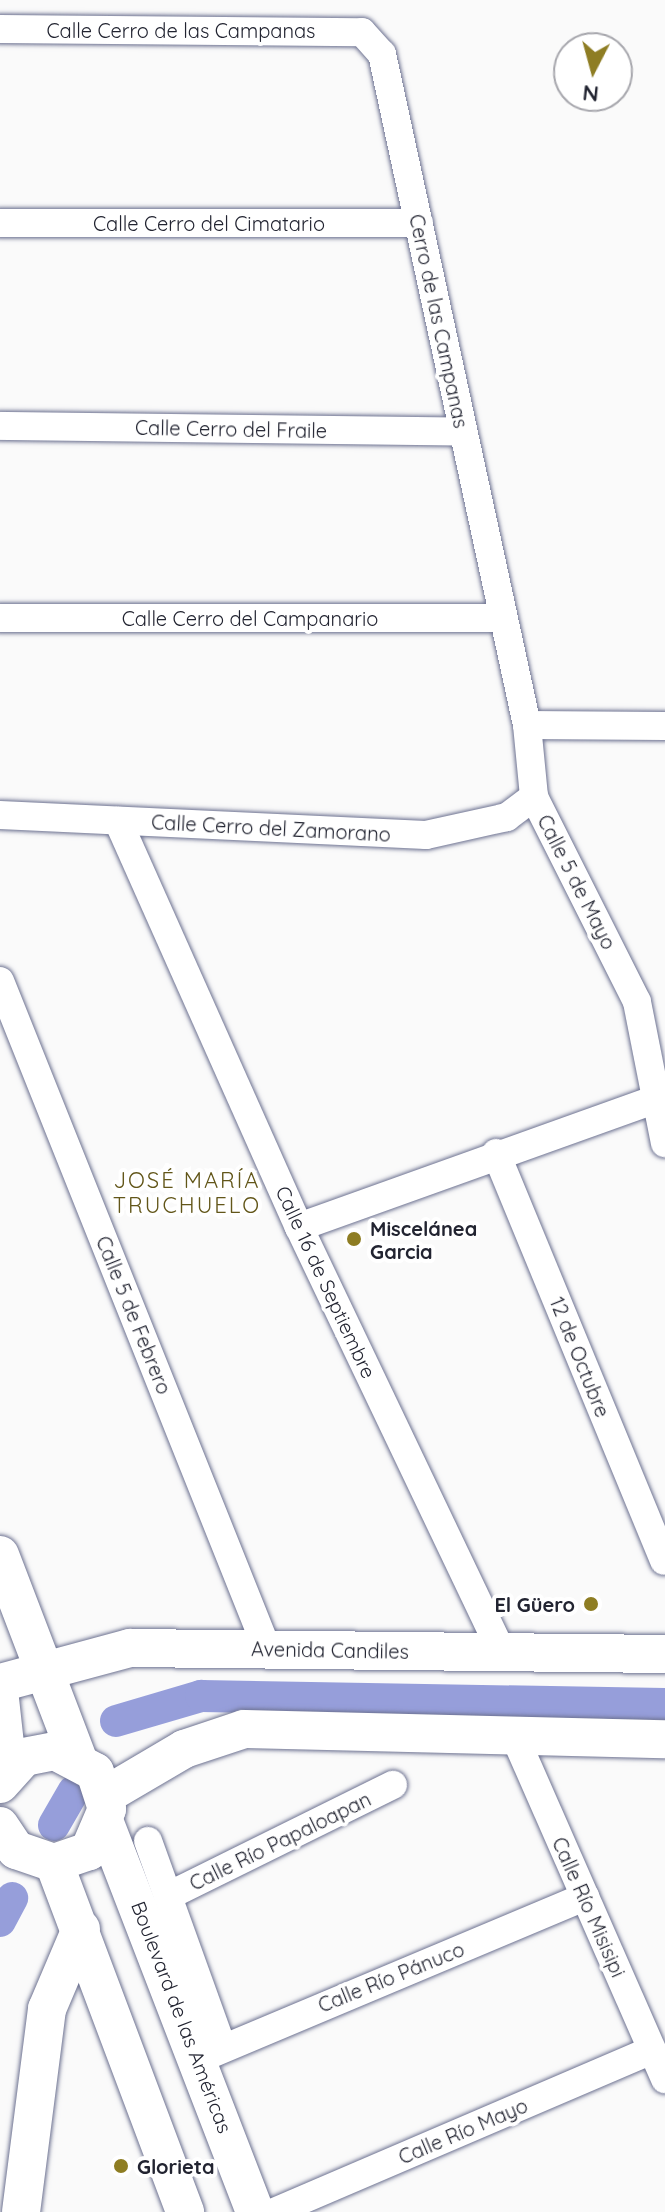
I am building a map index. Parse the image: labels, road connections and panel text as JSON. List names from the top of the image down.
{
  "streets": {
    "main road": ["Avenida Candiles", "Boulevard de las Américas"],
    "street": [
      "Calle Cerro de las Campanas",
      "Calle Cerro del Cimatario",
      "Cerro de las Campanas",
      "Calle Cerro del Fraile",
      "Calle Cerro del Campanario",
      "Calle Cerro del Zamorano",
      "Calle 5 de Mayo",
      "Calle 16 de Septiembre",
      "Calle 5 de Febrero",
      "12 de Octubre",
      "Calle Río Papaloapan",
      "Calle Río Misisipi",
      "Calle Río Pánuco",
      "Calle Río Mayo"
    ]
  },
  "crossings": [
    ["Calle Cerro de las Campanas", "Cerro de las Campanas"],
    ["Calle Cerro del Cimatario", "Cerro de las Campanas"],
    ["Cerro de las Campanas", "Calle Cerro del Fraile"],
    ["Cerro de las Campanas", "Calle Cerro del Campanario"],
    ["Cerro de las Campanas", "Calle 5 de Mayo"],
    ["Calle Cerro del Campanario", "Calle 5 de Mayo"],
    ["Calle Cerro del Zamorano", "Calle 5 de Mayo"],
    ["Calle Cerro del Zamorano", "Calle 16 de Septiembre"],
    ["Calle 16 de Septiembre", "Avenida Candiles"],
    ["Calle 5 de Febrero", "Avenida Candiles"],
    ["Calle Río Papaloapan", "Boulevard de las Américas"],
    ["Calle Río Misisipi", "Calle Río Pánuco"],
    ["Calle Río Misisipi", "Calle Río Mayo"],
    ["Calle Río Pánuco", "Boulevard de las Américas"]
  ],
  "districts": ["JOSÉ MARÍA TRUCHUELO"],
  "places": ["Miscelánea Garcia", "El Güero", "Glorieta"],
  "north": "bottom"
}
